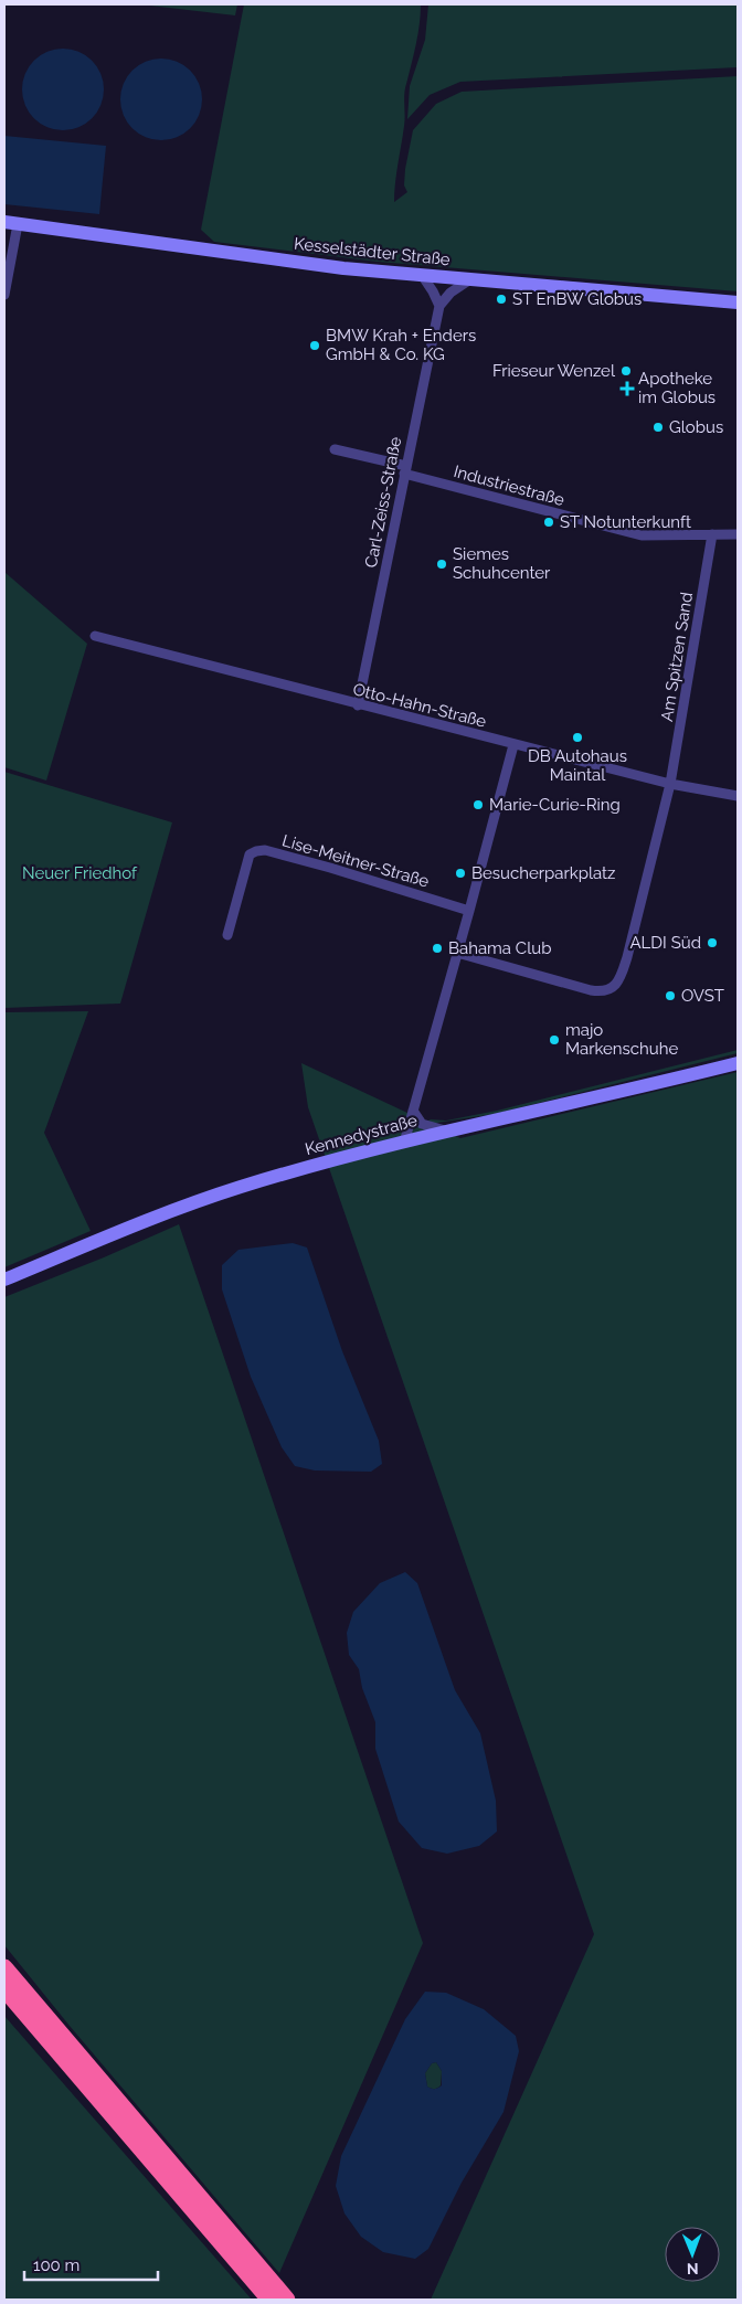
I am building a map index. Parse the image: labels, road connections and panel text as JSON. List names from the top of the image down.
{
  "streets": {
    "main road": ["Kesselstädter Straße", "Kennedystraße"],
    "street": [
      "Industriestraße",
      "Carl-Zeiss-Straße",
      "Am Spitzen Sand",
      "Otto-Hahn-Straße",
      "Lise-Meitner-Straße"
    ]
  },
  "crossings": [
    ["Industriestraße", "Carl-Zeiss-Straße"],
    ["Industriestraße", "Am Spitzen Sand"],
    ["Carl-Zeiss-Straße", "Otto-Hahn-Straße"],
    ["Am Spitzen Sand", "Otto-Hahn-Straße"]
  ],
  "parks": ["Neuer Friedhof"],
  "places": {
    "other": [
      "ST EnBW Globus",
      "BMW Krah + Enders GmbH & Co. KG",
      "Frieseur Wenzel",
      "Globus",
      "ST Notunterkunft",
      "Siemes Schuhcenter",
      "DB Autohaus Maintal",
      "Marie-Curie-Ring",
      "Besucherparkplatz",
      "ALDI Süd",
      "Bahama Club",
      "OVST",
      "majo Markenschuhe"
    ],
    "health": ["Apotheke im Globus"]
  },
  "scale_bar": "100 m",
  "north": "bottom"
}
